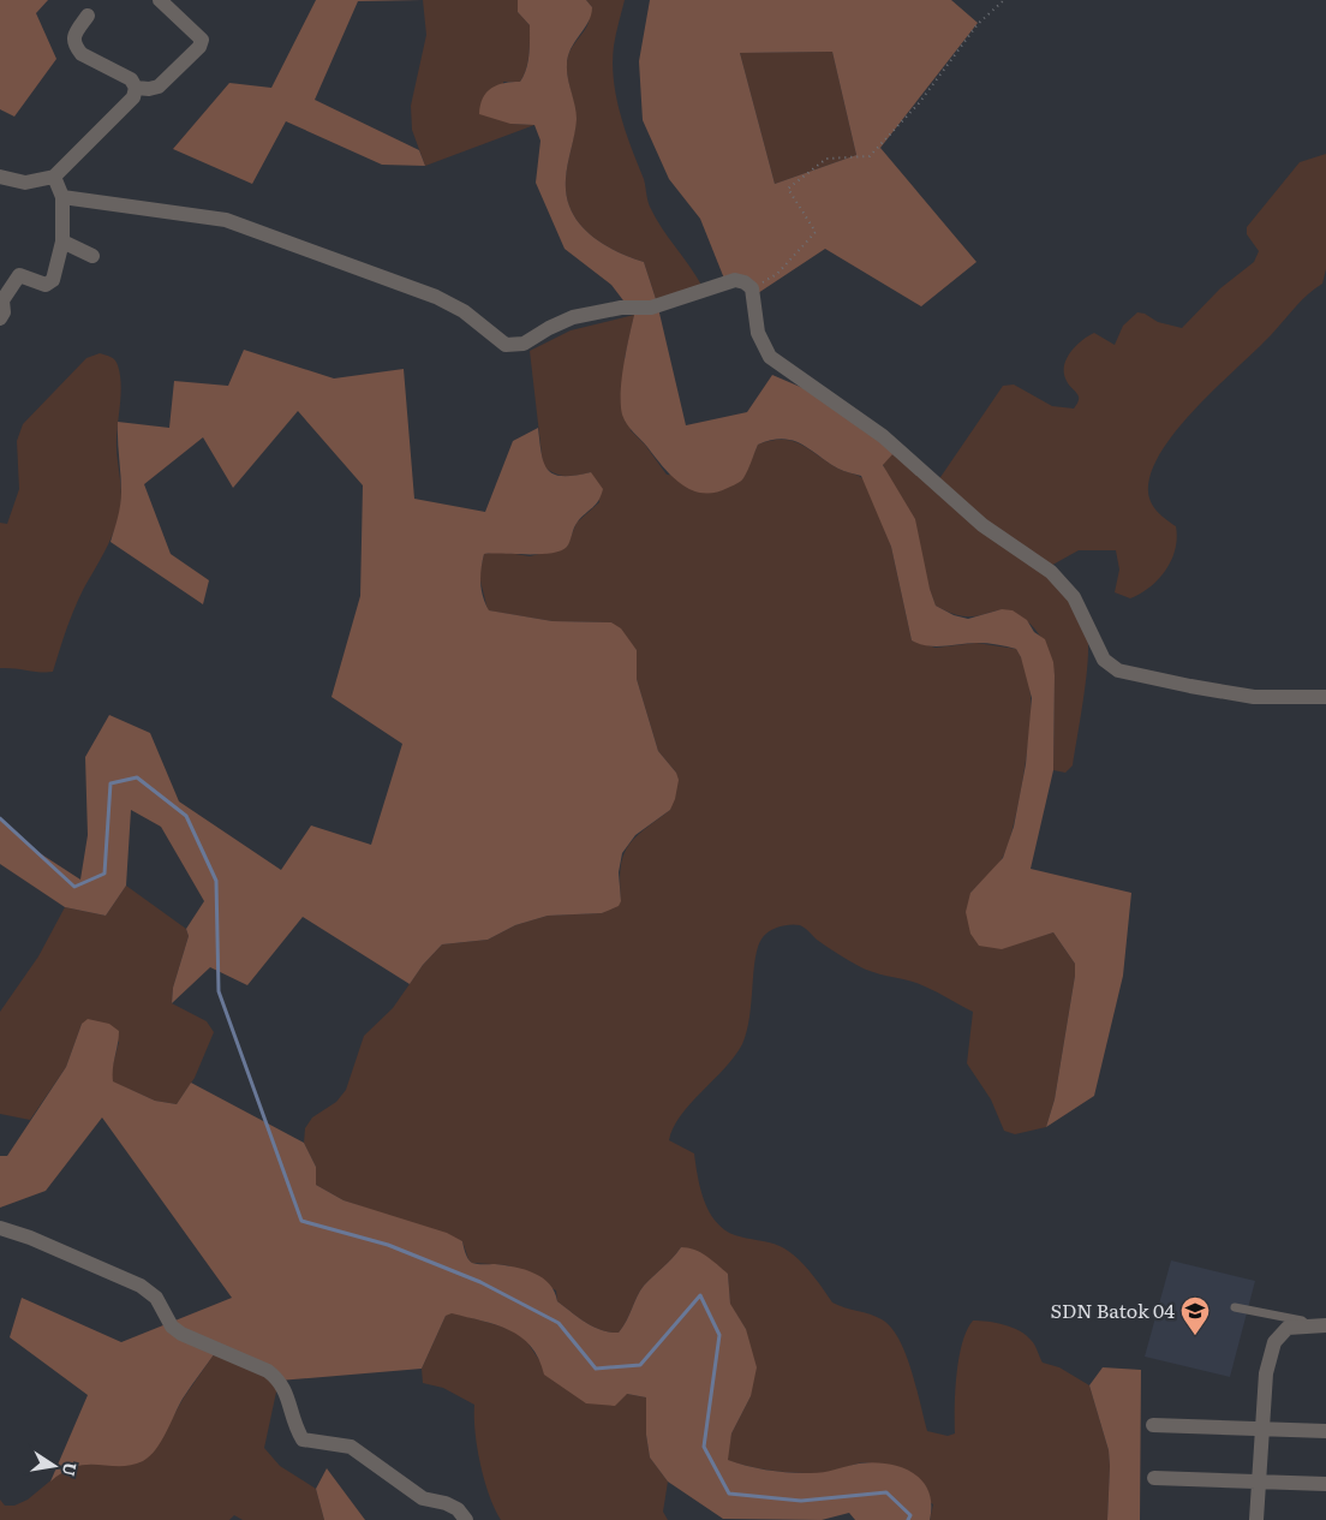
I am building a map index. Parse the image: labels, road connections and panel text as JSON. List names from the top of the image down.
{
  "places": {
    "school or university": ["SDN Batok 04"]
  },
  "north": "right"
}
